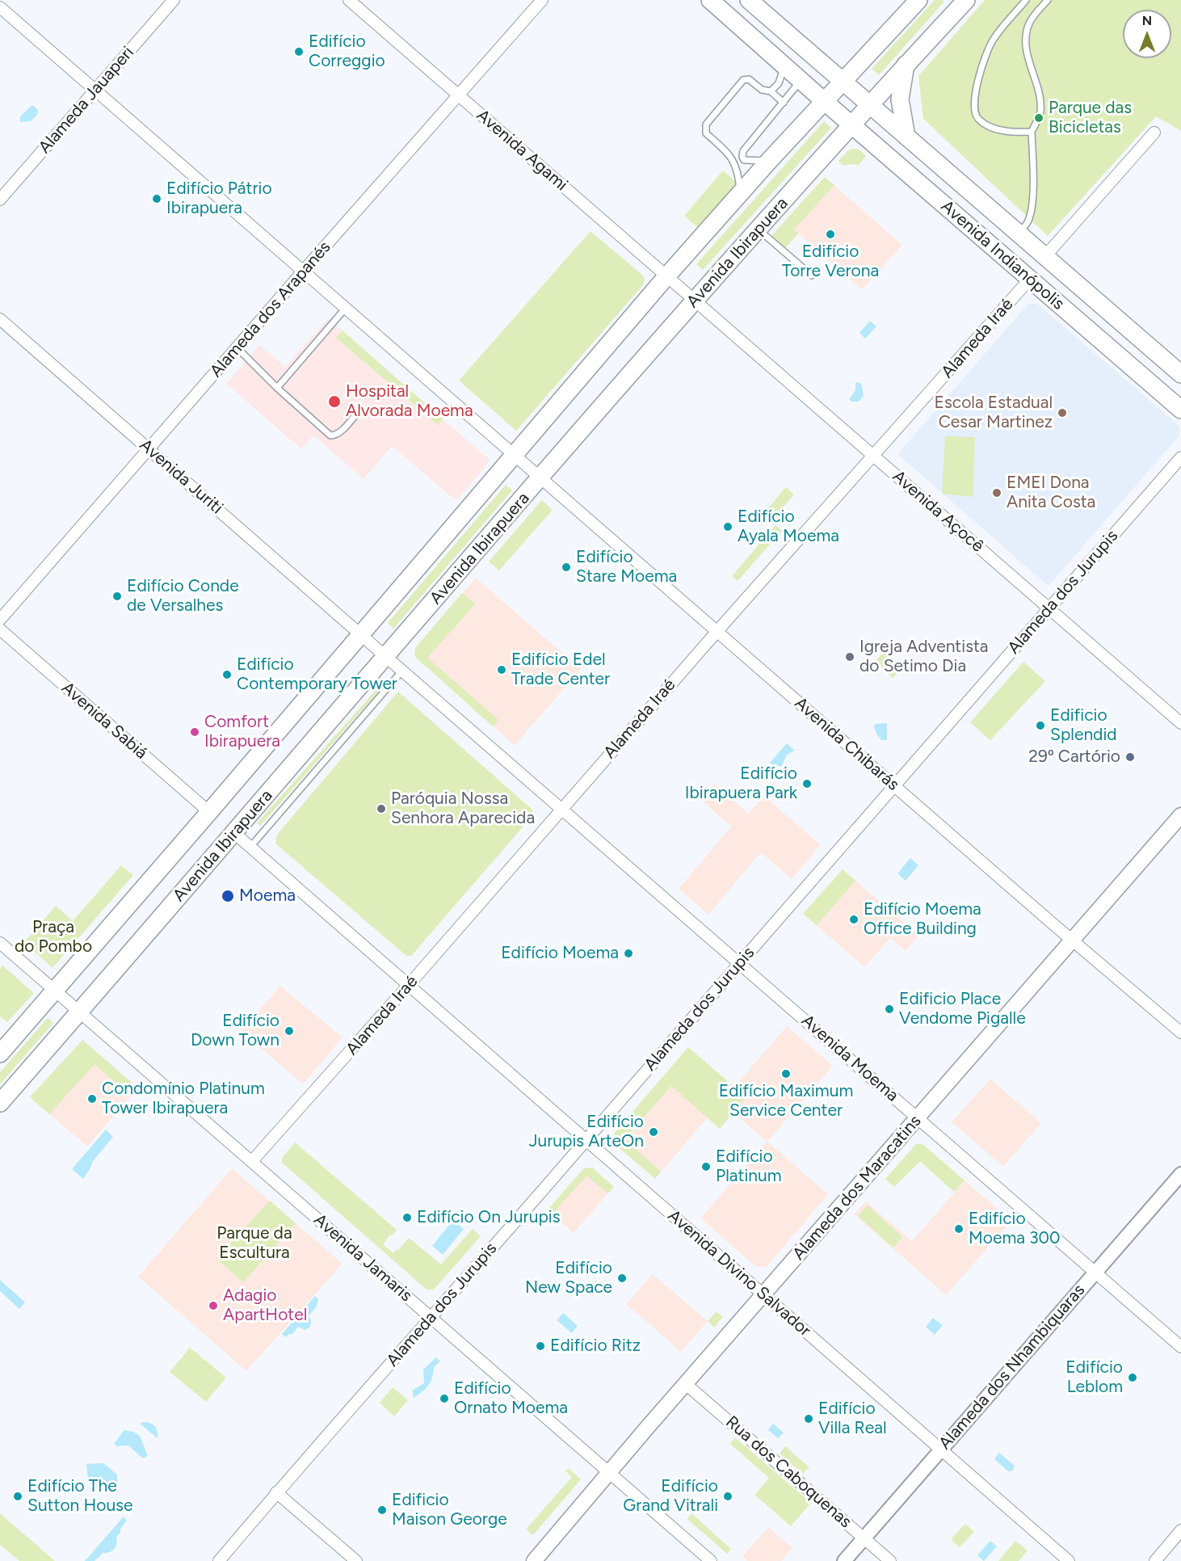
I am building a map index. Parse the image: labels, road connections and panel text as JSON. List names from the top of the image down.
{
  "streets": {
    "main road": ["Avenida Ibirapuera", "Avenida Indianópolis", "Alameda dos Maracatins"],
    "street": [
      "Alameda Jauaperi",
      "Avenida Agami",
      "Alameda dos Arapanés",
      "Alameda Iraé",
      "Avenida Juriti",
      "Avenida Açocê",
      "Alameda dos Jurupis",
      "Avenida Sabiá",
      "Avenida Chibarás",
      "Avenida Moema",
      "Avenida Jamaris",
      "Avenida Divino Salvador",
      "Alameda dos Nhambiquaras",
      "Rua dos Caboquenas"
    ]
  },
  "crossings": [
    ["Alameda Jauaperi", "Avenida Chibarás"],
    ["Avenida Agami", "Avenida Ibirapuera"],
    ["Avenida Agami", "Alameda dos Arapanés"],
    ["Avenida Agami", "Avenida Açocê"],
    ["Avenida Ibirapuera", "Avenida Indianópolis"],
    ["Avenida Ibirapuera", "Avenida Juriti"],
    ["Avenida Ibirapuera", "Avenida Açocê"],
    ["Avenida Ibirapuera", "Avenida Sabiá"],
    ["Avenida Ibirapuera", "Avenida Chibarás"],
    ["Avenida Ibirapuera", "Avenida Moema"],
    ["Avenida Ibirapuera", "Avenida Jamaris"],
    ["Avenida Ibirapuera", "Avenida Divino Salvador"],
    ["Avenida Indianópolis", "Alameda Iraé"],
    ["Alameda dos Arapanés", "Avenida Juriti"],
    ["Alameda dos Arapanés", "Avenida Chibarás"],
    ["Alameda Iraé", "Avenida Açocê"],
    ["Alameda Iraé", "Avenida Chibarás"],
    ["Alameda Iraé", "Avenida Moema"],
    ["Alameda Iraé", "Avenida Jamaris"],
    ["Alameda Iraé", "Avenida Divino Salvador"],
    ["Avenida Açocê", "Alameda dos Jurupis"],
    ["Alameda dos Jurupis", "Avenida Chibarás"],
    ["Alameda dos Jurupis", "Avenida Moema"],
    ["Alameda dos Jurupis", "Avenida Jamaris"],
    ["Alameda dos Jurupis", "Avenida Divino Salvador"],
    ["Avenida Chibarás", "Alameda dos Maracatins"],
    ["Avenida Moema", "Alameda dos Maracatins"],
    ["Avenida Moema", "Alameda dos Nhambiquaras"],
    ["Alameda dos Maracatins", "Avenida Jamaris"],
    ["Alameda dos Maracatins", "Avenida Divino Salvador"],
    ["Alameda dos Maracatins", "Rua dos Caboquenas"],
    ["Avenida Divino Salvador", "Alameda dos Nhambiquaras"],
    ["Alameda dos Nhambiquaras", "Rua dos Caboquenas"]
  ],
  "parks": ["Praça do Pombo", "Parque da Escultura"],
  "places": [
    "Edifício Correggio",
    "Parque das Bicicletas",
    "Edifício Pátrio Ibirapuera",
    "Edifício Torre Verona",
    "Hospital Alvorada Moema",
    "Escola Estadual Cesar Martinez",
    "EMEI Dona Anita Costa",
    "Edifício Ayala Moema",
    "Edifício Stare Moema",
    "Edifício Conde de Versalhes",
    "Igreja Adventista do Setimo Dia",
    "Edifício Edel Trade Center",
    "Edifício Contemporary Tower",
    "Edificio Splendid",
    "Comfort Ibirapuera",
    "29º Cartório",
    "Edifício Ibirapuera Park",
    "Paróquia Nossa Senhora Aparecida",
    "Moema",
    "Edifício Moema Office Building",
    "Edifício Moema",
    "Edificio Place Vendome Pigalle",
    "Edifício Down Town",
    "Edifício Maximum Service Center",
    "Condomínio Platinum Tower Ibirapuera",
    "Edifício Jurupis ArteOn",
    "Edifício Platinum",
    "Edifício On Jurupis",
    "Edifício Moema 300",
    "Edifício New Space",
    "Adagio ApartHotel",
    "Edifício Ritz",
    "Edifício Leblom",
    "Edifício Ornato Moema",
    "Edifício Villa Real",
    "Edifício The Sutton House",
    "Edifício Grand Vitrali",
    "Edificio Maison George"
  ],
  "north": "top"
}
